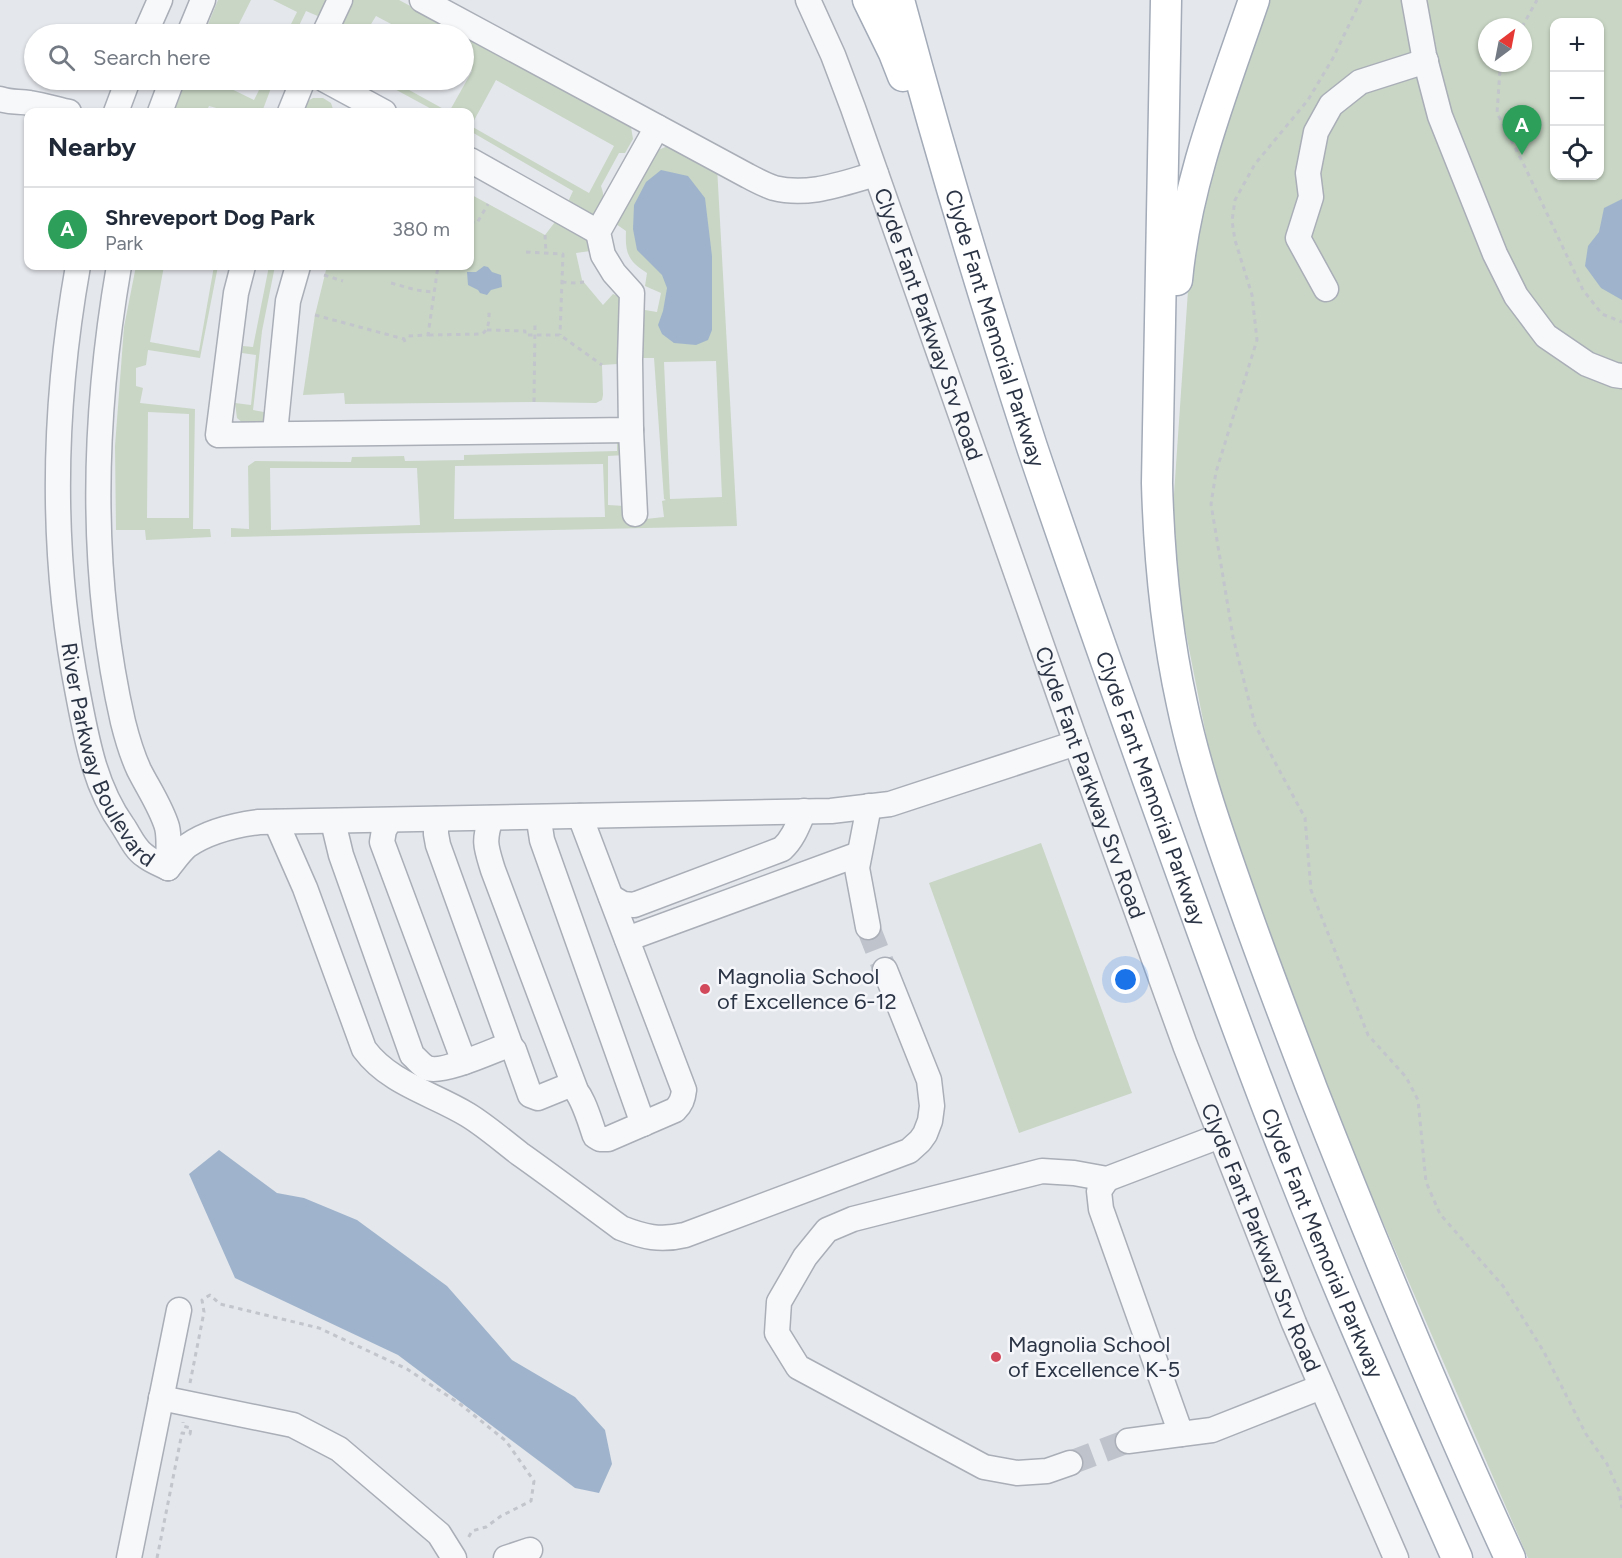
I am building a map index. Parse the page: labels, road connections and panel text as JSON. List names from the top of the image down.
{
  "streets": {
    "main road": ["Clyde Fant Memorial Parkway"],
    "street": ["Clyde Fant Parkway Srv Road", "River Parkway Boulevard"]
  },
  "places": ["Magnolia School of Excellence 6-12", "Magnolia School of Excellence K-5"],
  "north": "top right",
  "page": {
    "map_buttons": ["+", "−"],
    "search": "Search here",
    "pins": "A",
    "heading": "Nearby",
    "list": [
      {
        "mark": "A",
        "name": "Shreveport Dog Park",
        "note": "Park",
        "value": "380 m"
      }
    ]
  }
}
